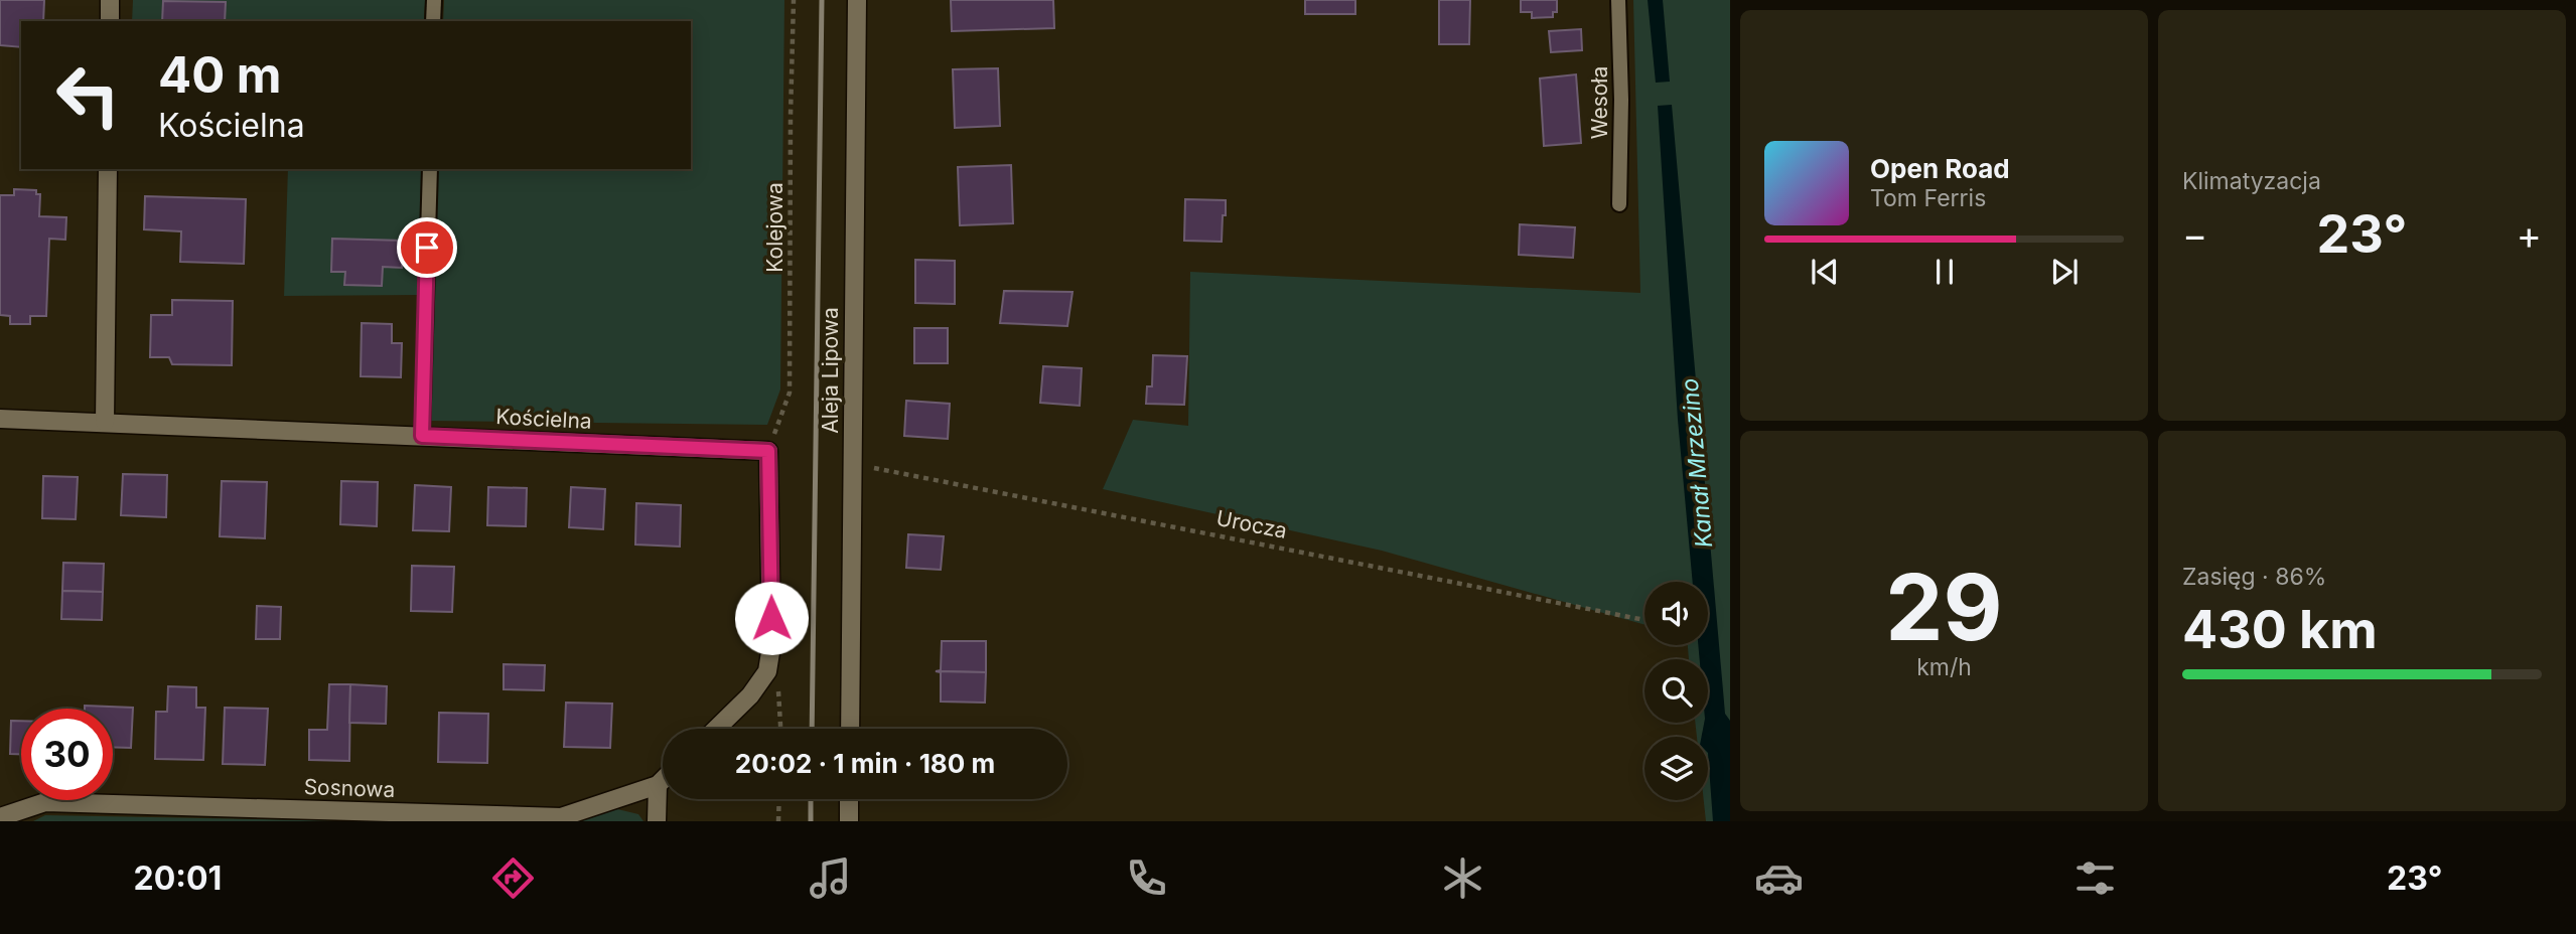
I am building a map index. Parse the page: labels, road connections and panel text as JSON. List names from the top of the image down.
{
  "streets": {
    "street": ["Aleja Lipowa", "Kościelna", "Sosnowa"],
    "lane": ["Wesoła"],
    "path": ["Kolejowa", "Urocza"]
  },
  "crossings": [
    ["Kolejowa", "Kościelna"],
    ["Aleja Lipowa", "Urocza"]
  ],
  "water": ["Kanał Mrzezino"],
  "page": {
    "tile": [
      "Klimatyzacja",
      ["29", "km/h"],
      ["Zasięg · 86%", "430 km"]
    ],
    "turn": ["40 m", "Kościelna"],
    "song": ["Open Road", "Tom Ferris"],
    "heat": ["−", "23°", "+"],
    "limit": "30",
    "trip": "20:02 · 1 min · 180 m",
    "tabs": ["20:01", "23°"]
  }
}
